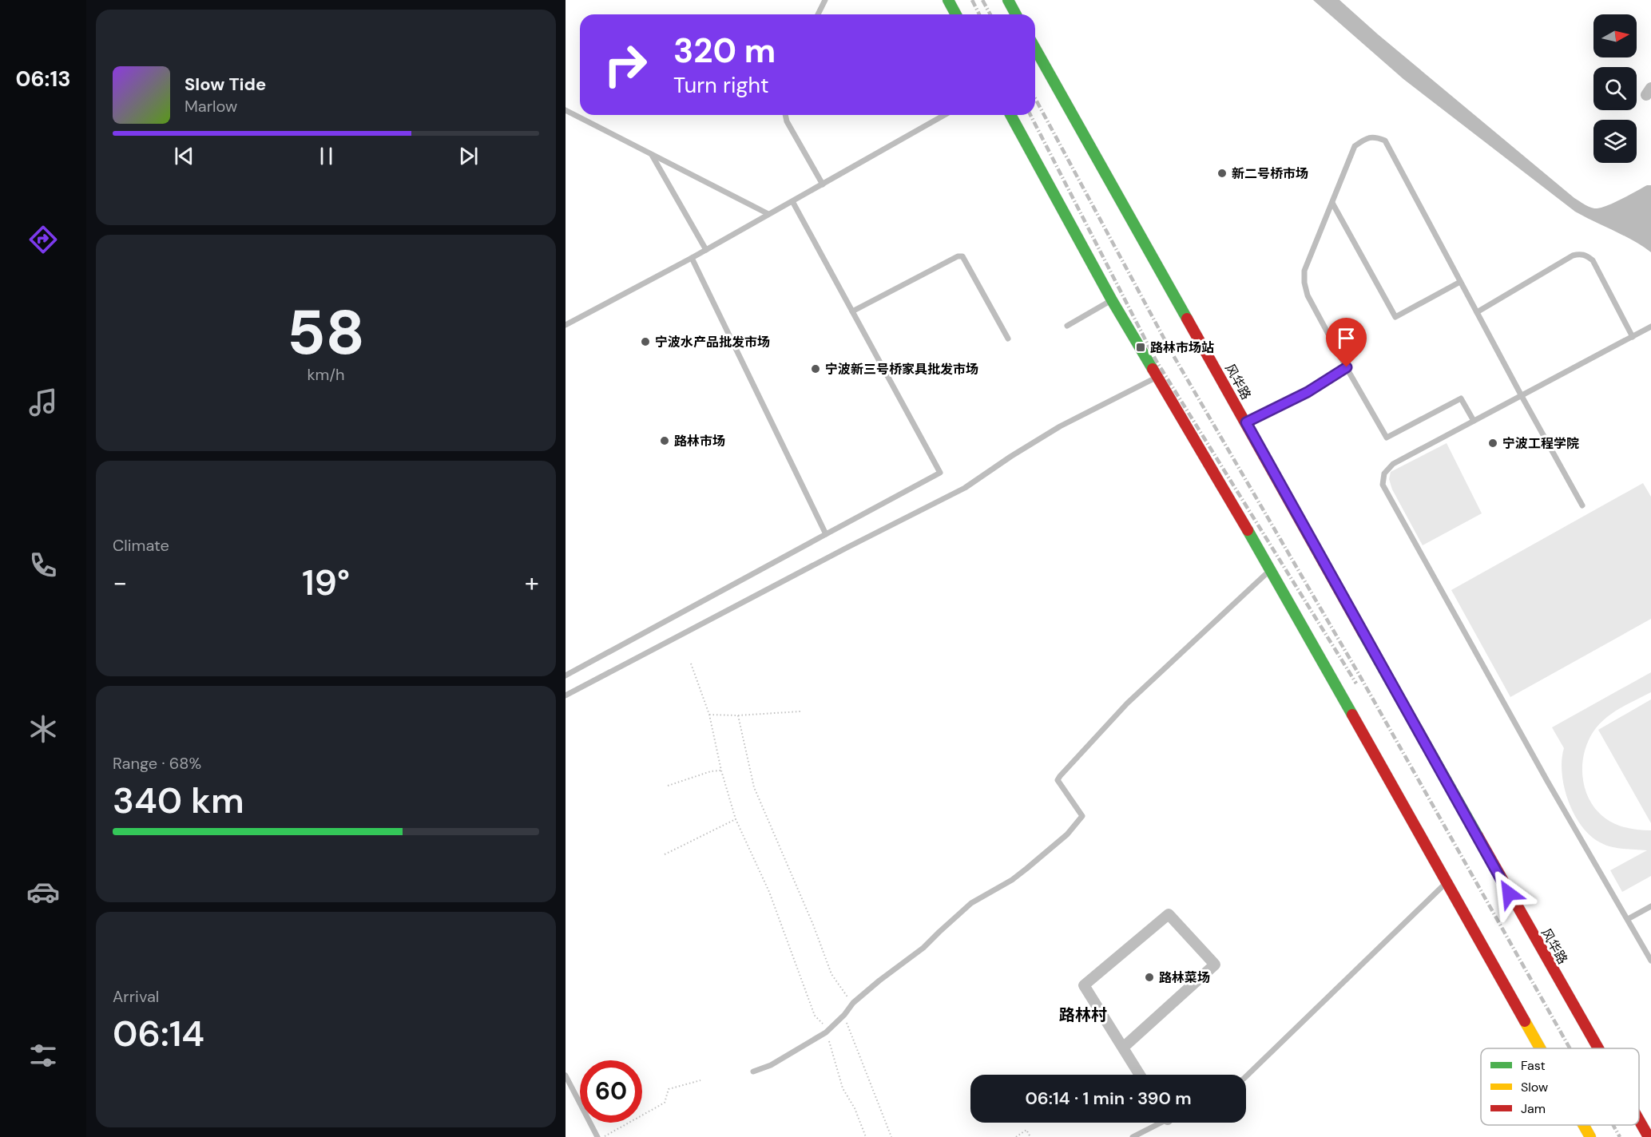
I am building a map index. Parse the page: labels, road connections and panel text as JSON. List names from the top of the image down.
{
  "streets": {
    "main road": ["风华路"]
  },
  "districts": ["路林村"],
  "places": {
    "other": [
      "新二号桥市场",
      "宁波水产品批发市场",
      "宁波新三号桥家具批发市场",
      "路林市场",
      "宁波工程学院",
      "路林菜场"
    ],
    "transit": ["路林市场站"]
  },
  "legend": ["Fast", "Slow", "Jam"],
  "north": "right",
  "page": {
    "tabs": "06:13",
    "turn": ["320 m", "Turn right"],
    "song": ["Slow Tide", "Marlow"],
    "tile": [
      ["58", "km/h"],
      "Climate",
      ["Range · 68%", "340 km"],
      ["Arrival", "06:14"]
    ],
    "heat": ["−", "19°", "+"],
    "limit": "60",
    "trip": "06:14 · 1 min · 390 m"
  }
}
